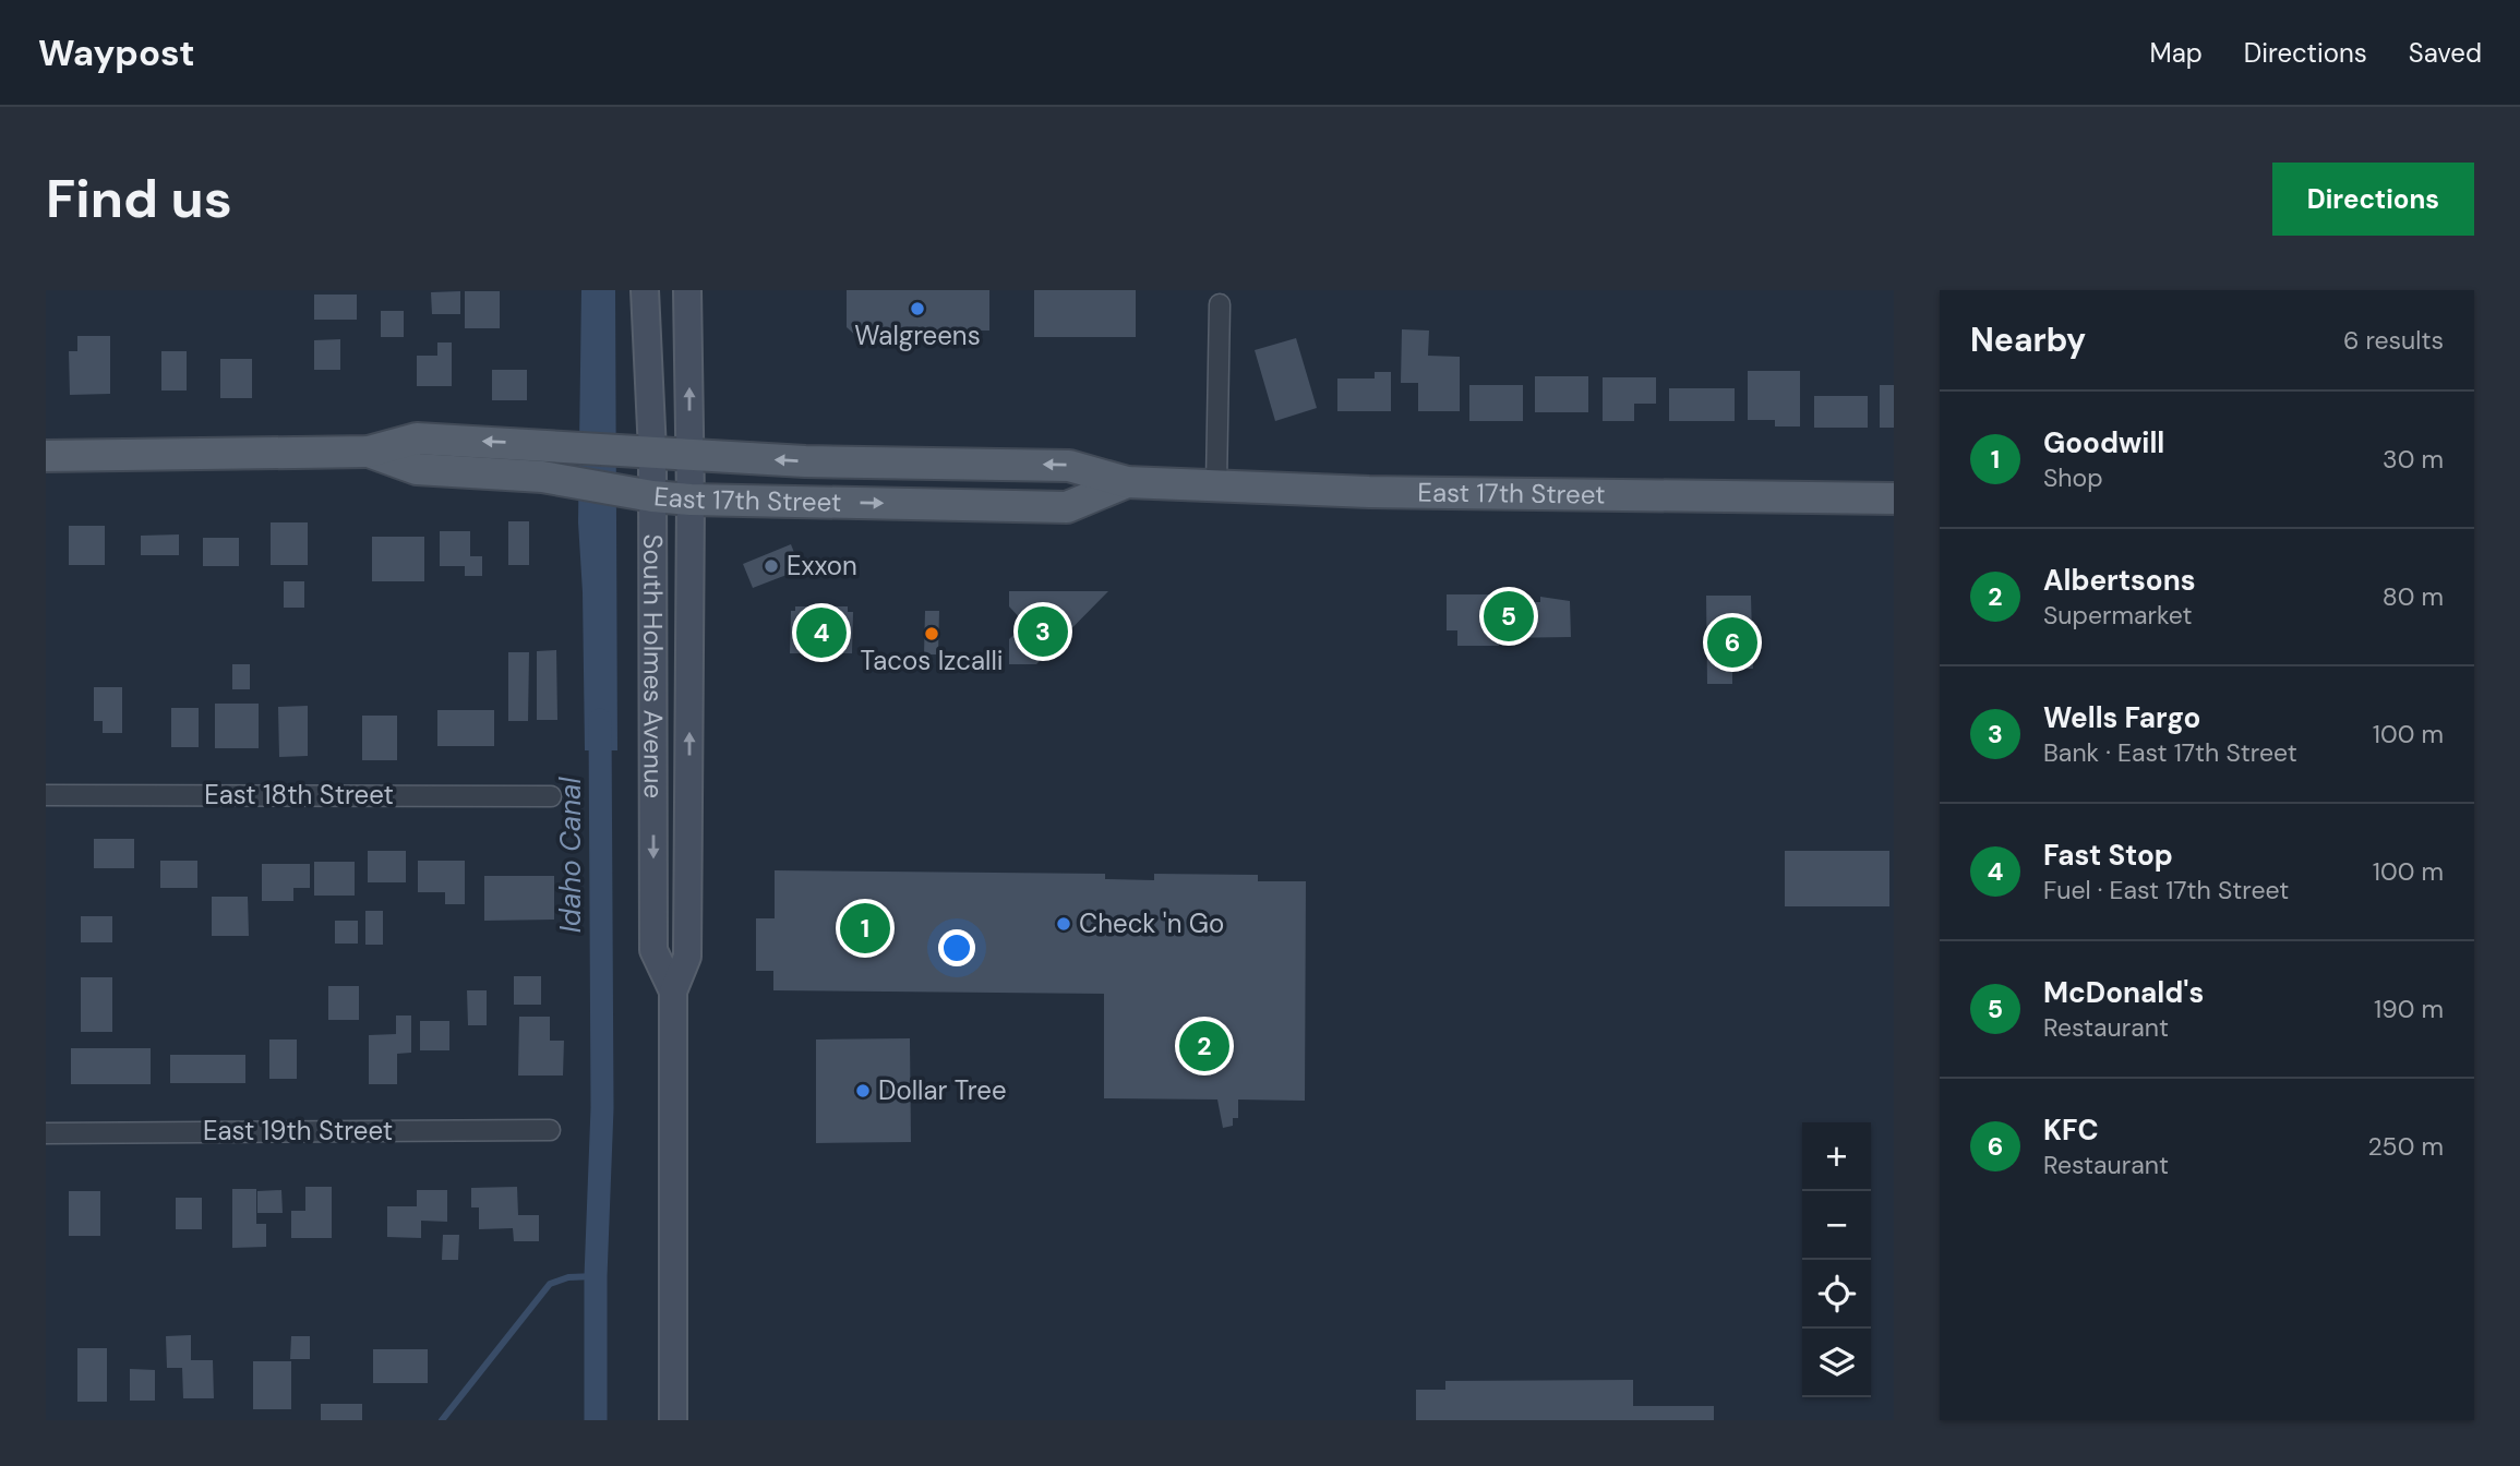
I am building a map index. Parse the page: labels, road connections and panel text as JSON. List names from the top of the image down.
{
  "streets": {
    "main road": ["East 17th Street", "South Holmes Avenue"],
    "street": ["East 18th Street", "East 19th Street"]
  },
  "crossings": [
    ["East 17th Street", "South Holmes Avenue"]
  ],
  "water": ["Idaho Canal"],
  "places": [
    "Walgreens",
    "Exxon",
    "Tacos Izcalli",
    "Check 'n Go",
    "Dollar Tree"
  ],
  "page": {
    "header": "Waypost",
    "nav": ["Map", "Directions", "Saved"],
    "buttons": "Directions",
    "title": "Find us",
    "heading": ["Nearby", "6 results"],
    "list": [
      {
        "mark": "1",
        "name": "Goodwill",
        "note": "Shop",
        "value": "30 m"
      },
      {
        "mark": "2",
        "name": "Albertsons",
        "note": "Supermarket",
        "value": "80 m"
      },
      {
        "mark": "3",
        "name": "Wells Fargo",
        "note": "Bank · East 17th Street",
        "value": "100 m"
      },
      {
        "mark": "4",
        "name": "Fast Stop",
        "note": "Fuel · East 17th Street",
        "value": "100 m"
      },
      {
        "mark": "5",
        "name": "McDonald's",
        "note": "Restaurant",
        "value": "190 m"
      },
      {
        "mark": "6",
        "name": "KFC",
        "note": "Restaurant",
        "value": "250 m"
      }
    ],
    "pins": [
      "5",
      "3",
      "4",
      "6",
      "1",
      "2"
    ],
    "map_buttons": ["+", "−"]
  }
}
